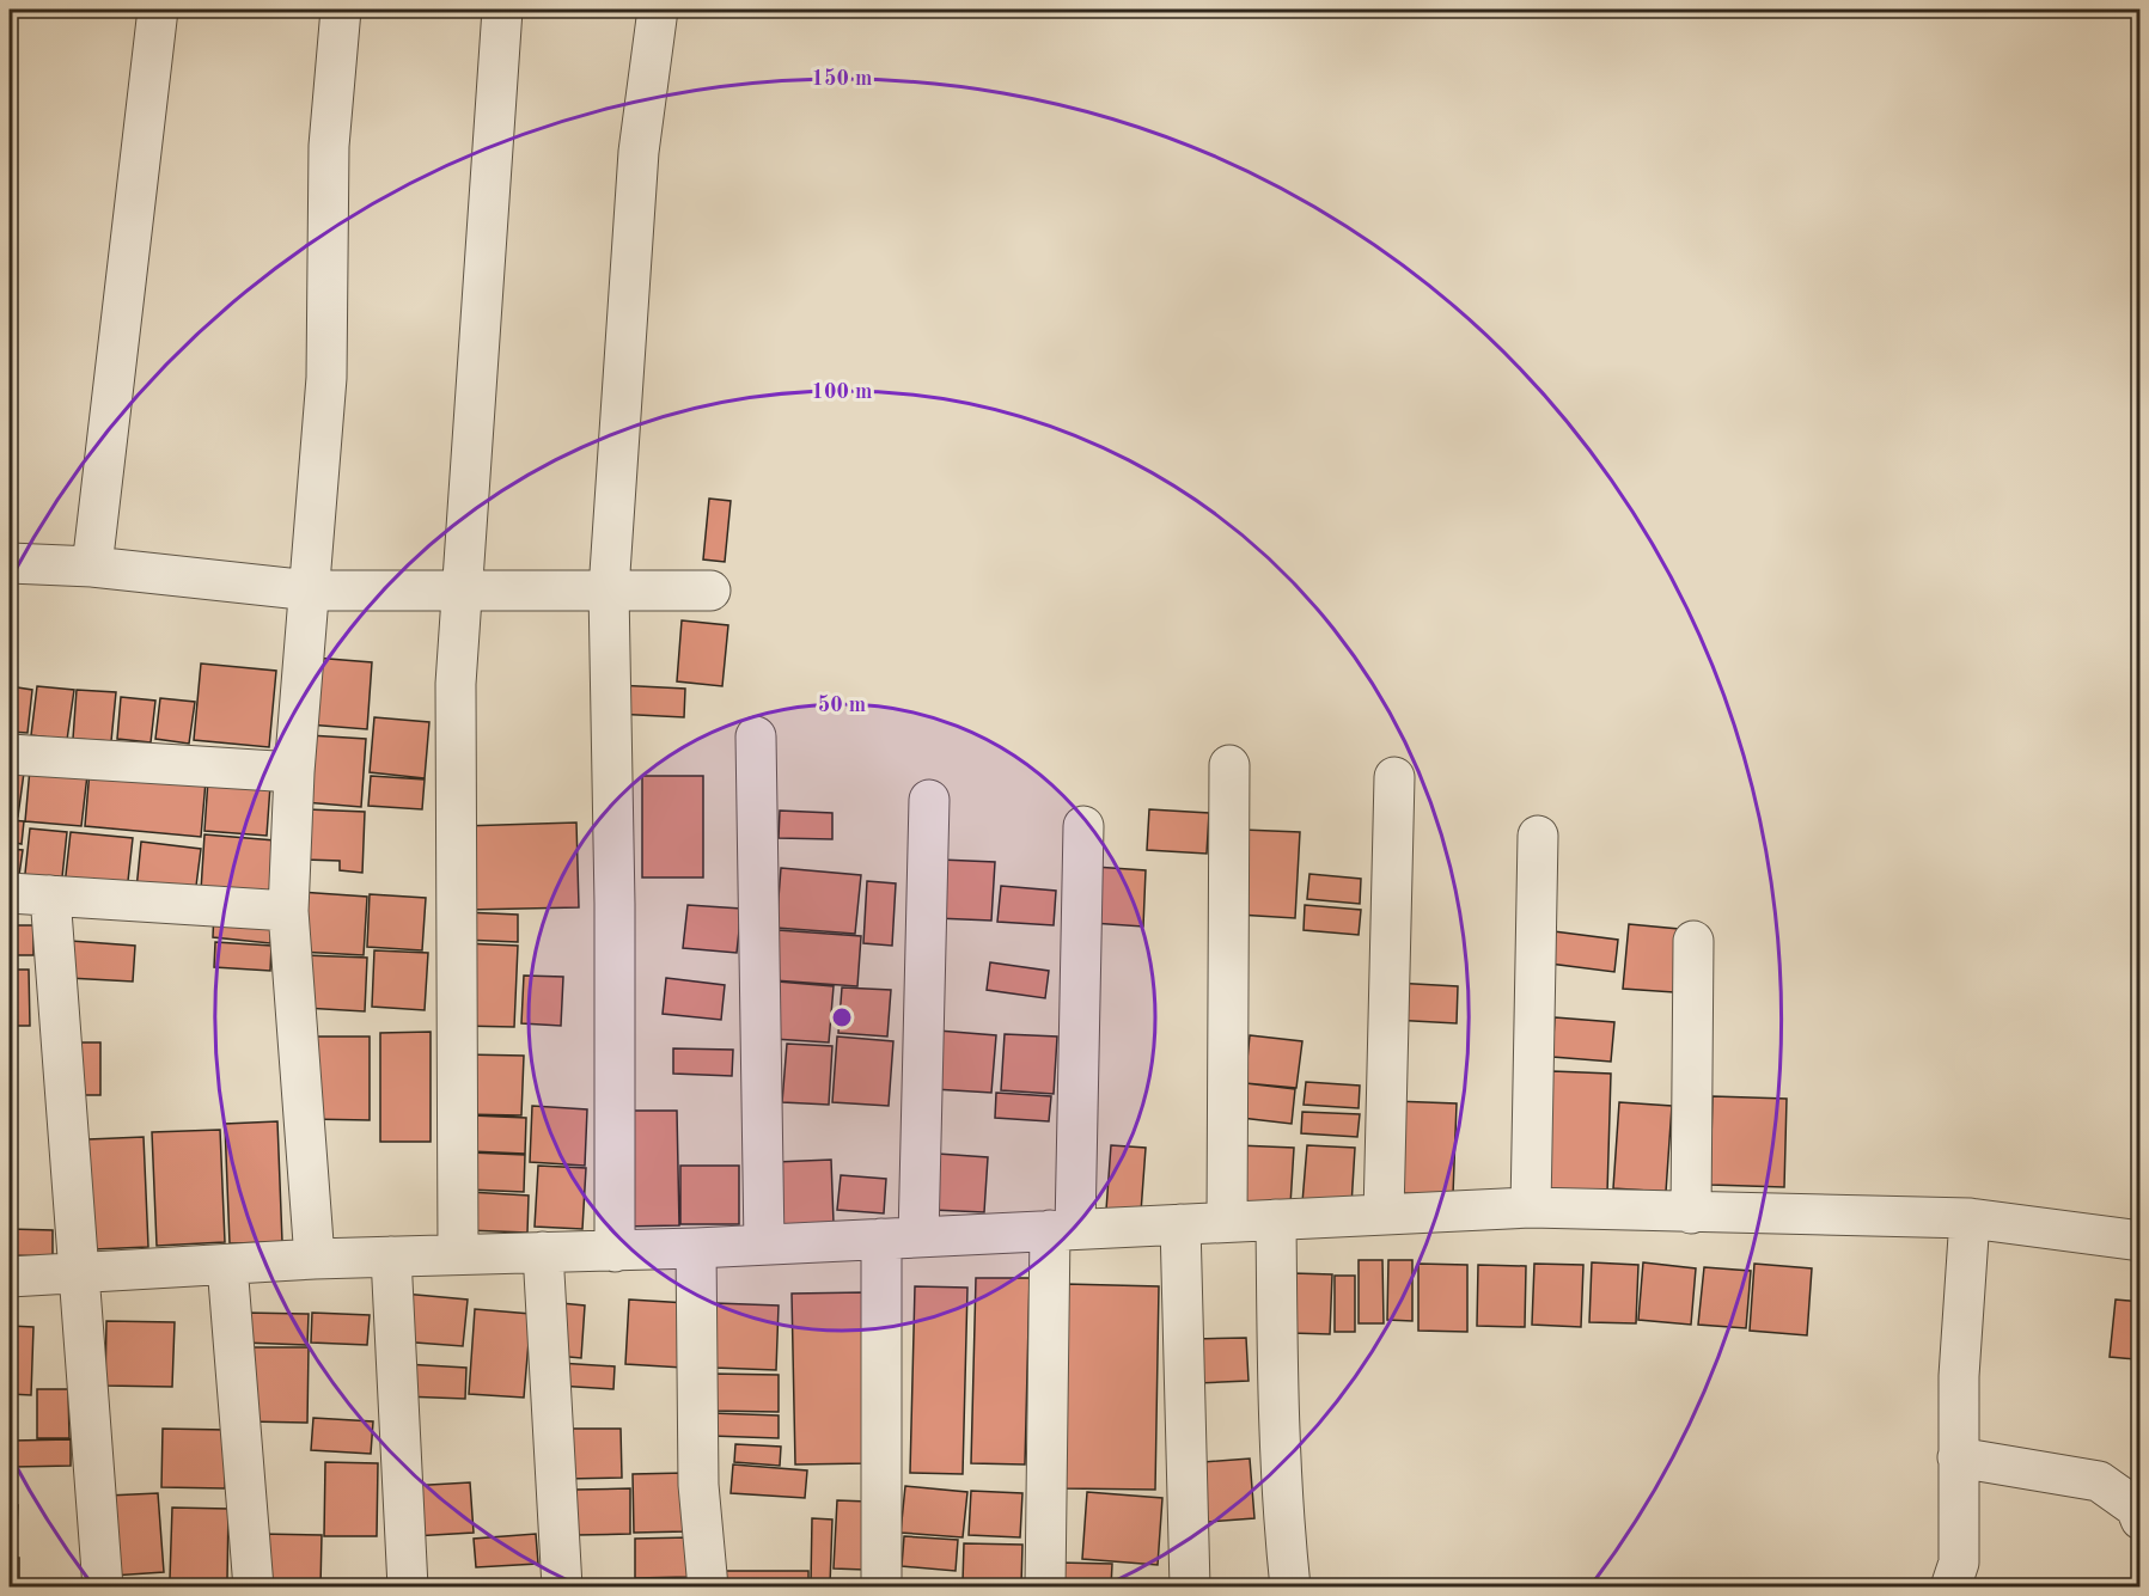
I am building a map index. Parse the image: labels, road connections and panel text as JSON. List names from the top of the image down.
{
  "rings": ["150 m", "100 m", "50 m"]
}
